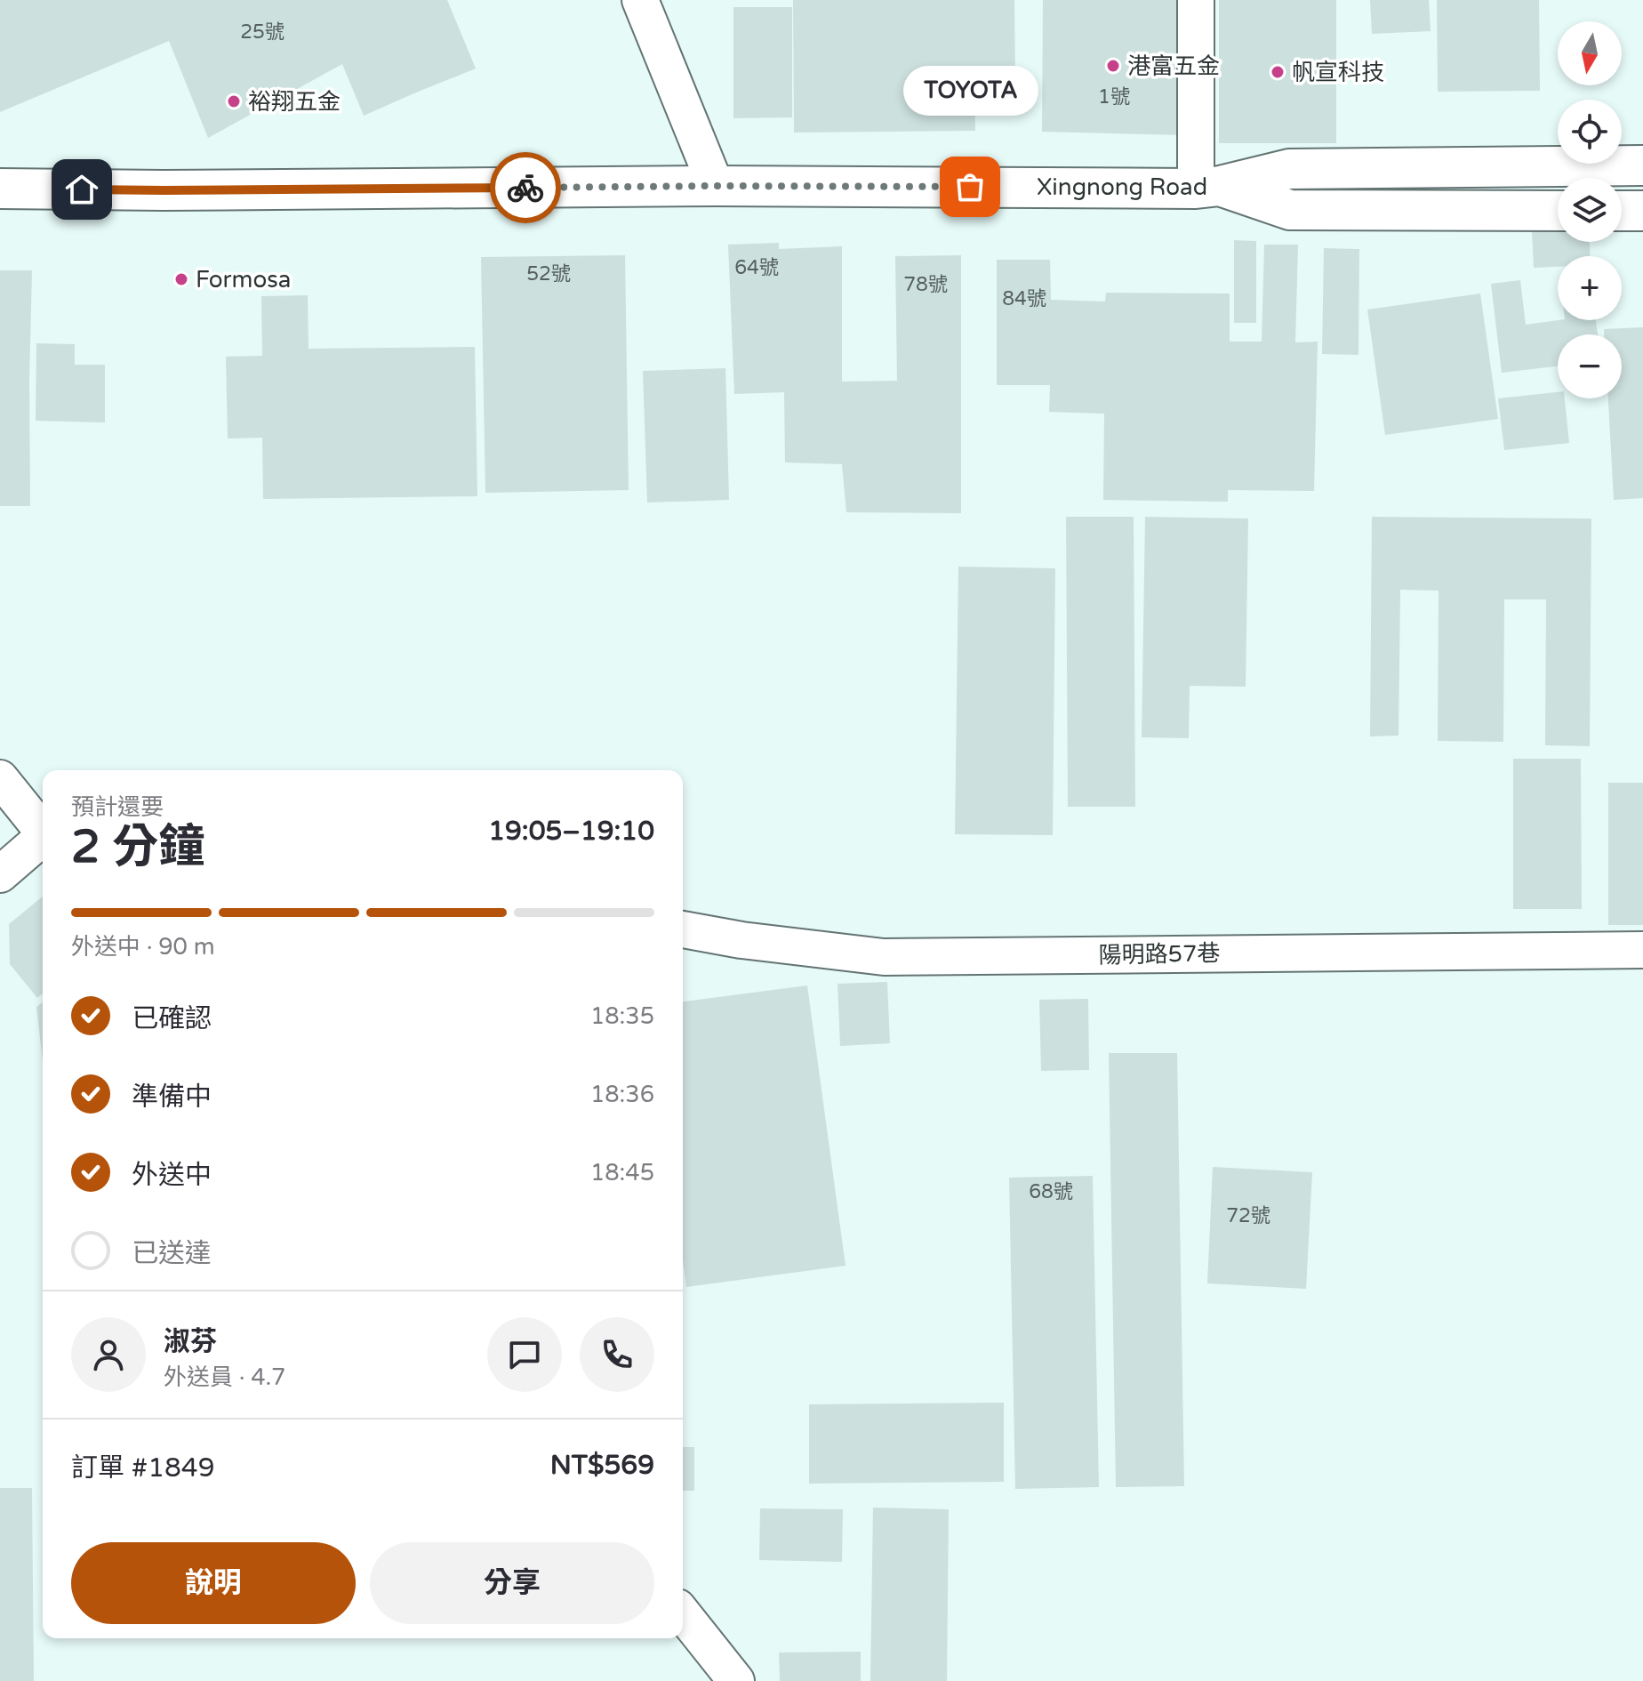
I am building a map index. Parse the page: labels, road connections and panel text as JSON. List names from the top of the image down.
{
  "streets": {
    "main road": ["Xingnong Road"],
    "street": ["陽明路57巷"]
  },
  "places": [
    "港富五金",
    "帆宣科技",
    "裕翔五金",
    "TOYOTA",
    "Formosa"
  ],
  "house_numbers": [
    "25號",
    "1號",
    "64號",
    "52號",
    "78號",
    "84號",
    "68號",
    "72號"
  ],
  "north": "bottom",
  "page": {
    "map_buttons": ["+", "−"],
    "bubble": "TOYOTA",
    "heading": ["2 分鐘", "預計還要", "19:05–19:10"],
    "panel": [
      "淑芬",
      "外送員 · 4.7",
      "訂單 #1849",
      "NT$569"
    ],
    "bar": "外送中 · 90 m",
    "list": [
      ["已確認", "18:35"],
      ["準備中", "18:36"],
      ["外送中", "18:45"],
      "已送達"
    ],
    "buttons": ["說明", "分享"]
  }
}
